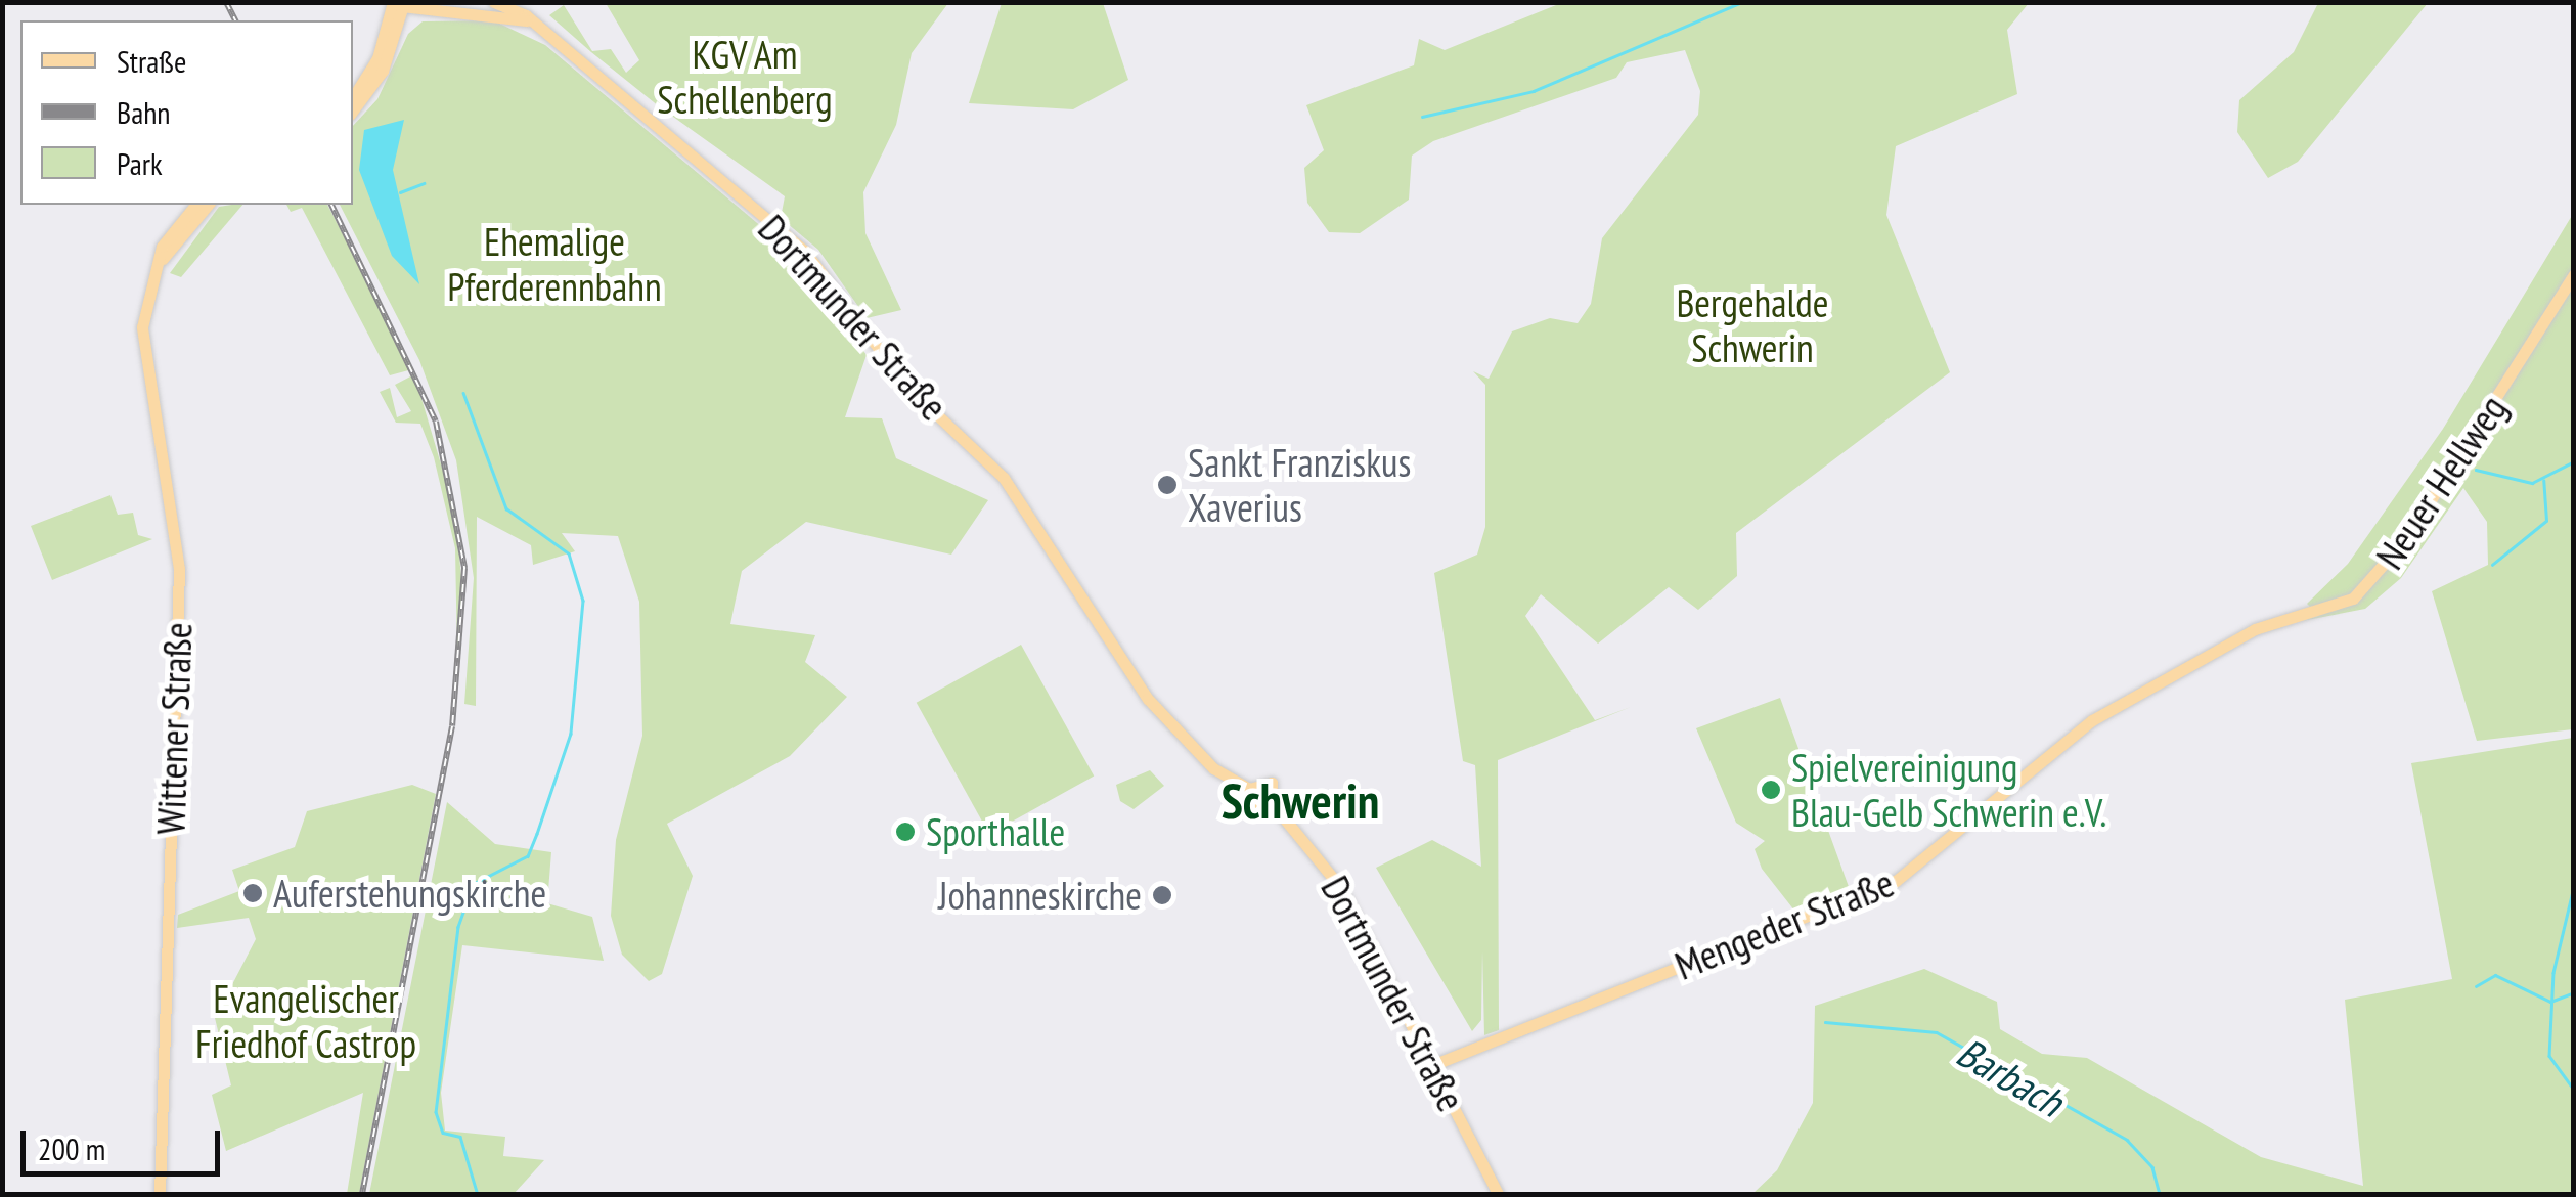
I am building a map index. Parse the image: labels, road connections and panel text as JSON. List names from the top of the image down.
{
  "streets": {
    "main road": [
      "Dortmunder Straße",
      "Neuer Hellweg",
      "Wittener Straße",
      "Mengeder Straße"
    ]
  },
  "crossings": [
    ["Dortmunder Straße", "Mengeder Straße"],
    ["Neuer Hellweg", "Mengeder Straße"]
  ],
  "districts": ["Schwerin"],
  "water": ["Barbach"],
  "parks": [
    "KGV Am Schellenberg",
    "Ehemalige Pferderennbahn",
    "Bergehalde Schwerin",
    "Evangelischer Friedhof Castrop"
  ],
  "places": [
    "Sankt Franziskus Xaverius",
    "Spielvereinigung Blau-Gelb Schwerin e.V.",
    "Sporthalle",
    "Auferstehungskirche",
    "Johanneskirche"
  ],
  "legend": ["Straße", "Bahn", "Park"],
  "scale_bar": "200 m"
}
